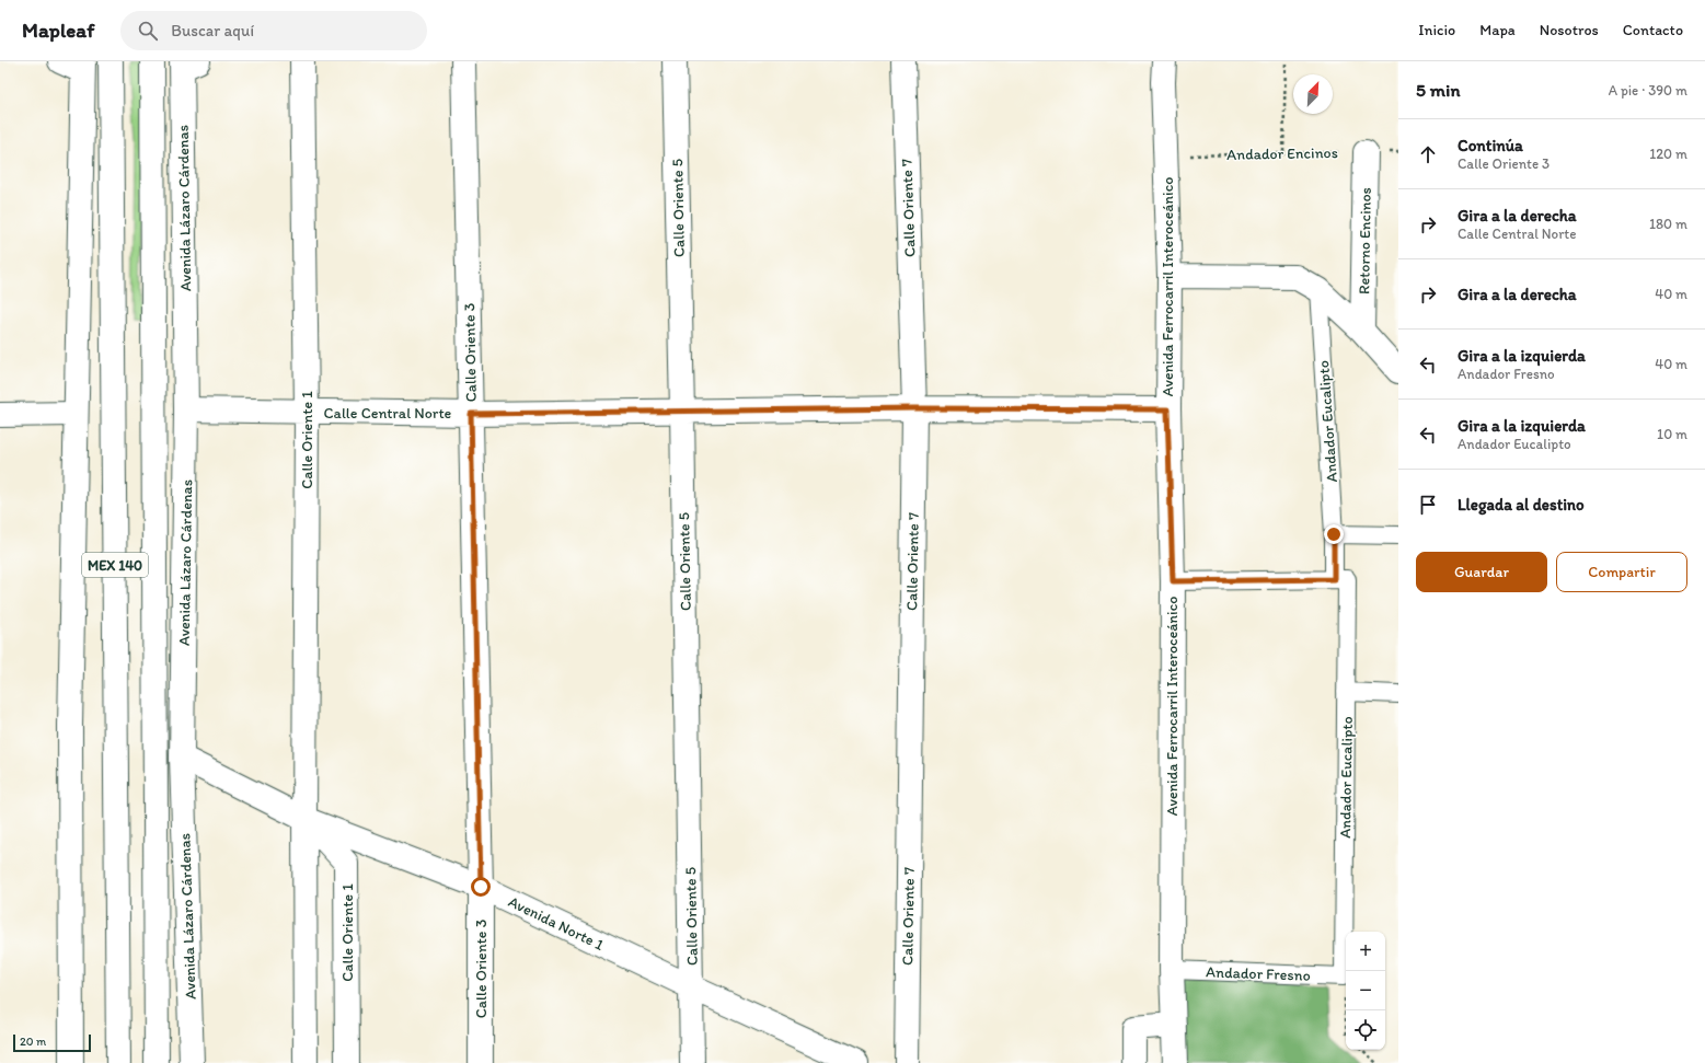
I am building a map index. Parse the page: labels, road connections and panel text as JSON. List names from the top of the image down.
{
  "streets": {
    "main road": [
      "Avenida Lázaro Cárdenas",
      "Calle Oriente 5",
      "Calle Oriente 7",
      "Retorno Encinos",
      "Avenida Ferrocarril Interoceánico",
      "Calle Oriente 3",
      "Calle Central Norte",
      "Calle Oriente 1",
      "MEX 140",
      "Avenida Norte 1"
    ],
    "street": ["Andador Eucalipto", "Andador Fresno"],
    "path": ["Andador Encinos"]
  },
  "crossings": [
    ["Andador Encinos", "Retorno Encinos"],
    ["Andador Encinos", "Avenida Ferrocarril Interoceánico"],
    ["Avenida Lázaro Cárdenas", "Calle Central Norte"],
    ["Avenida Lázaro Cárdenas", "Avenida Norte 1"],
    ["Calle Oriente 5", "Calle Central Norte"],
    ["Calle Oriente 5", "Avenida Norte 1"],
    ["Calle Oriente 7", "Calle Central Norte"],
    ["Avenida Ferrocarril Interoceánico", "Calle Central Norte"],
    ["Avenida Ferrocarril Interoceánico", "Andador Fresno"],
    ["Calle Oriente 3", "Calle Central Norte"],
    ["Calle Oriente 3", "Avenida Norte 1"],
    ["Calle Central Norte", "Calle Oriente 1"],
    ["Andador Eucalipto", "Andador Fresno"],
    ["Calle Oriente 1", "Avenida Norte 1"]
  ],
  "scale_bar": "20 m",
  "north": "top right",
  "page": {
    "header": "Mapleaf",
    "search": "Buscar aquí",
    "nav": [
      "Inicio",
      "Mapa",
      "Nosotros",
      "Contacto"
    ],
    "heading": ["5 min", "A pie · 390 m"],
    "list": [
      ["Continúa", "Calle Oriente 3", "120 m"],
      ["Gira a la derecha", "Calle Central Norte", "180 m"],
      ["Gira a la derecha", "40 m"],
      ["Gira a la izquierda", "Andador Fresno", "40 m"],
      ["Gira a la izquierda", "Andador Eucalipto", "10 m"],
      "Llegada al destino"
    ],
    "buttons": ["Guardar", "Compartir"],
    "map_buttons": ["+", "−"],
    "scale": "20 m"
  }
}
